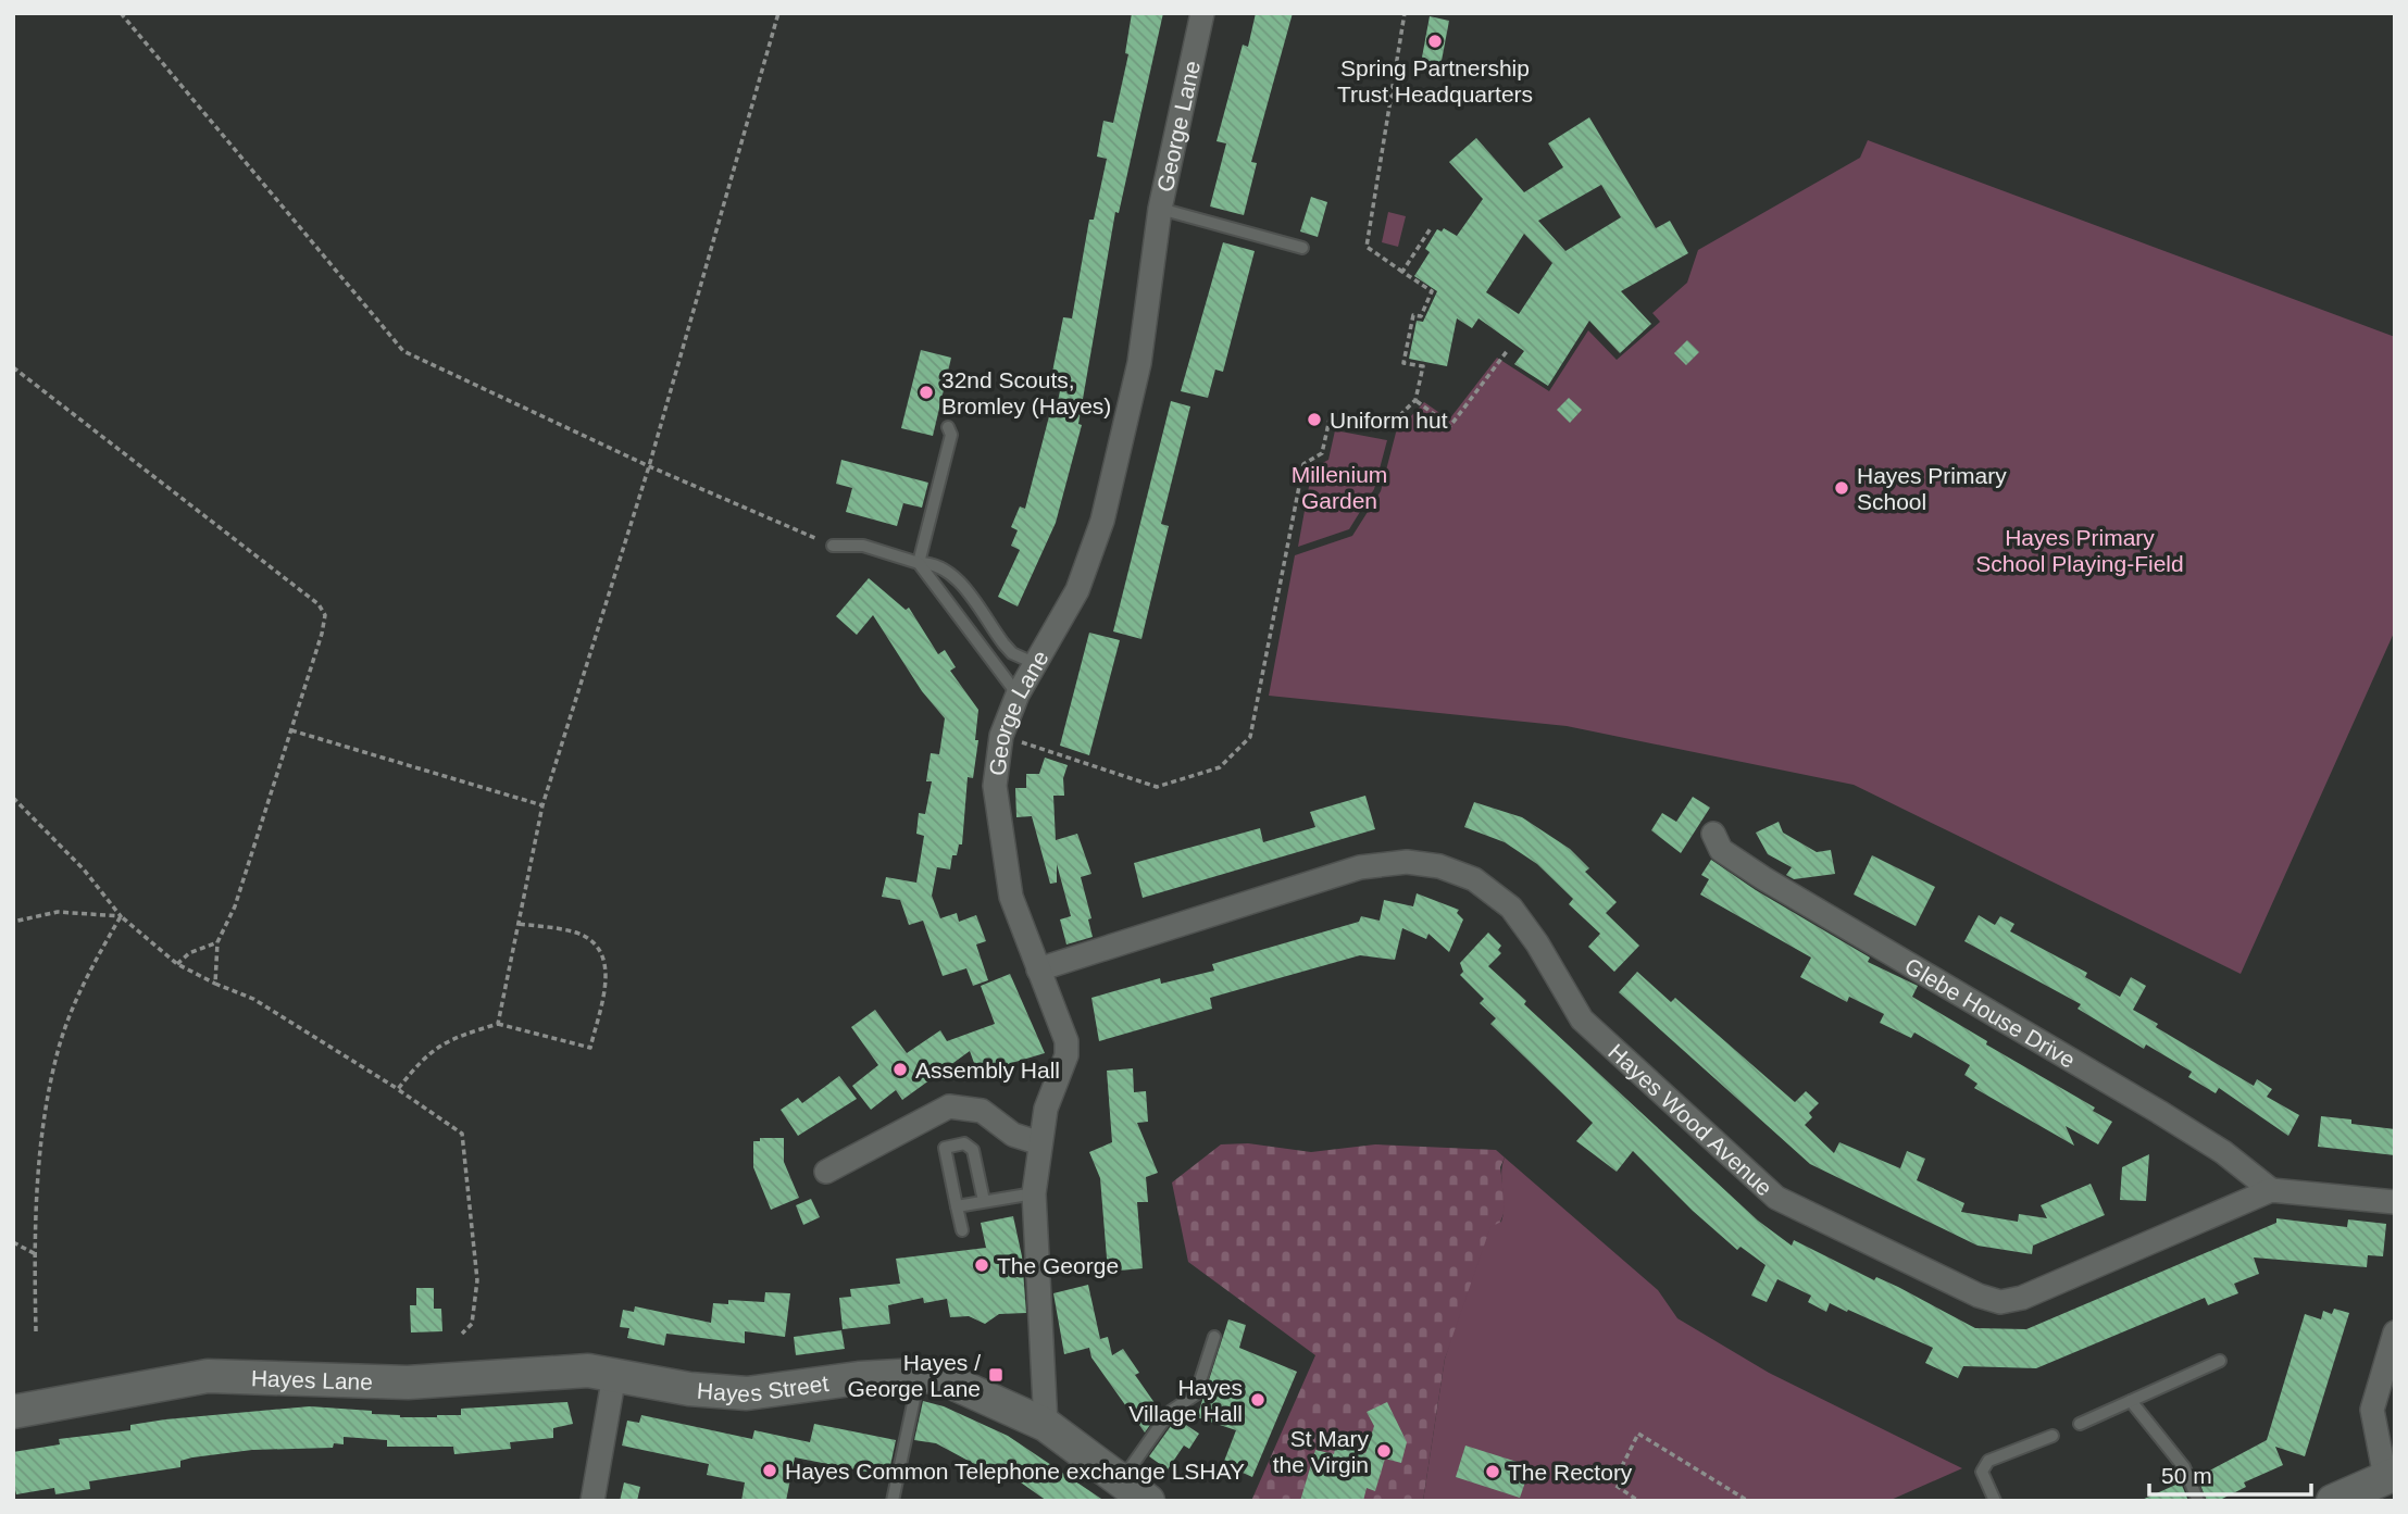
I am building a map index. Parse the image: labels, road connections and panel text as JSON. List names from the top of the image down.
{
  "streets": {
    "main road": ["Hayes Lane", "Hayes Street"],
    "street": ["George Lane", "Glebe House Drive", "Hayes Wood Avenue"]
  },
  "crossings": [
    ["George Lane", "Hayes Wood Avenue"],
    ["George Lane", "Hayes Street"],
    ["Glebe House Drive", "Hayes Wood Avenue"],
    ["Hayes Lane", "Hayes Street"]
  ],
  "parks": ["Millenium Garden", "Hayes Primary School Playing-Field"],
  "places": {
    "other": [
      "Spring Partnership Trust Headquarters",
      "32nd Scouts, Bromley (Hayes)",
      "Uniform hut",
      "Hayes Primary School",
      "Assembly Hall",
      "The George",
      "Hayes Village Hall",
      "St Mary the Virgin",
      "Hayes Common Telephone exchange LSHAY",
      "The Rectory"
    ],
    "transit": ["Hayes / George Lane"]
  },
  "scale_bar": "50 m"
}
